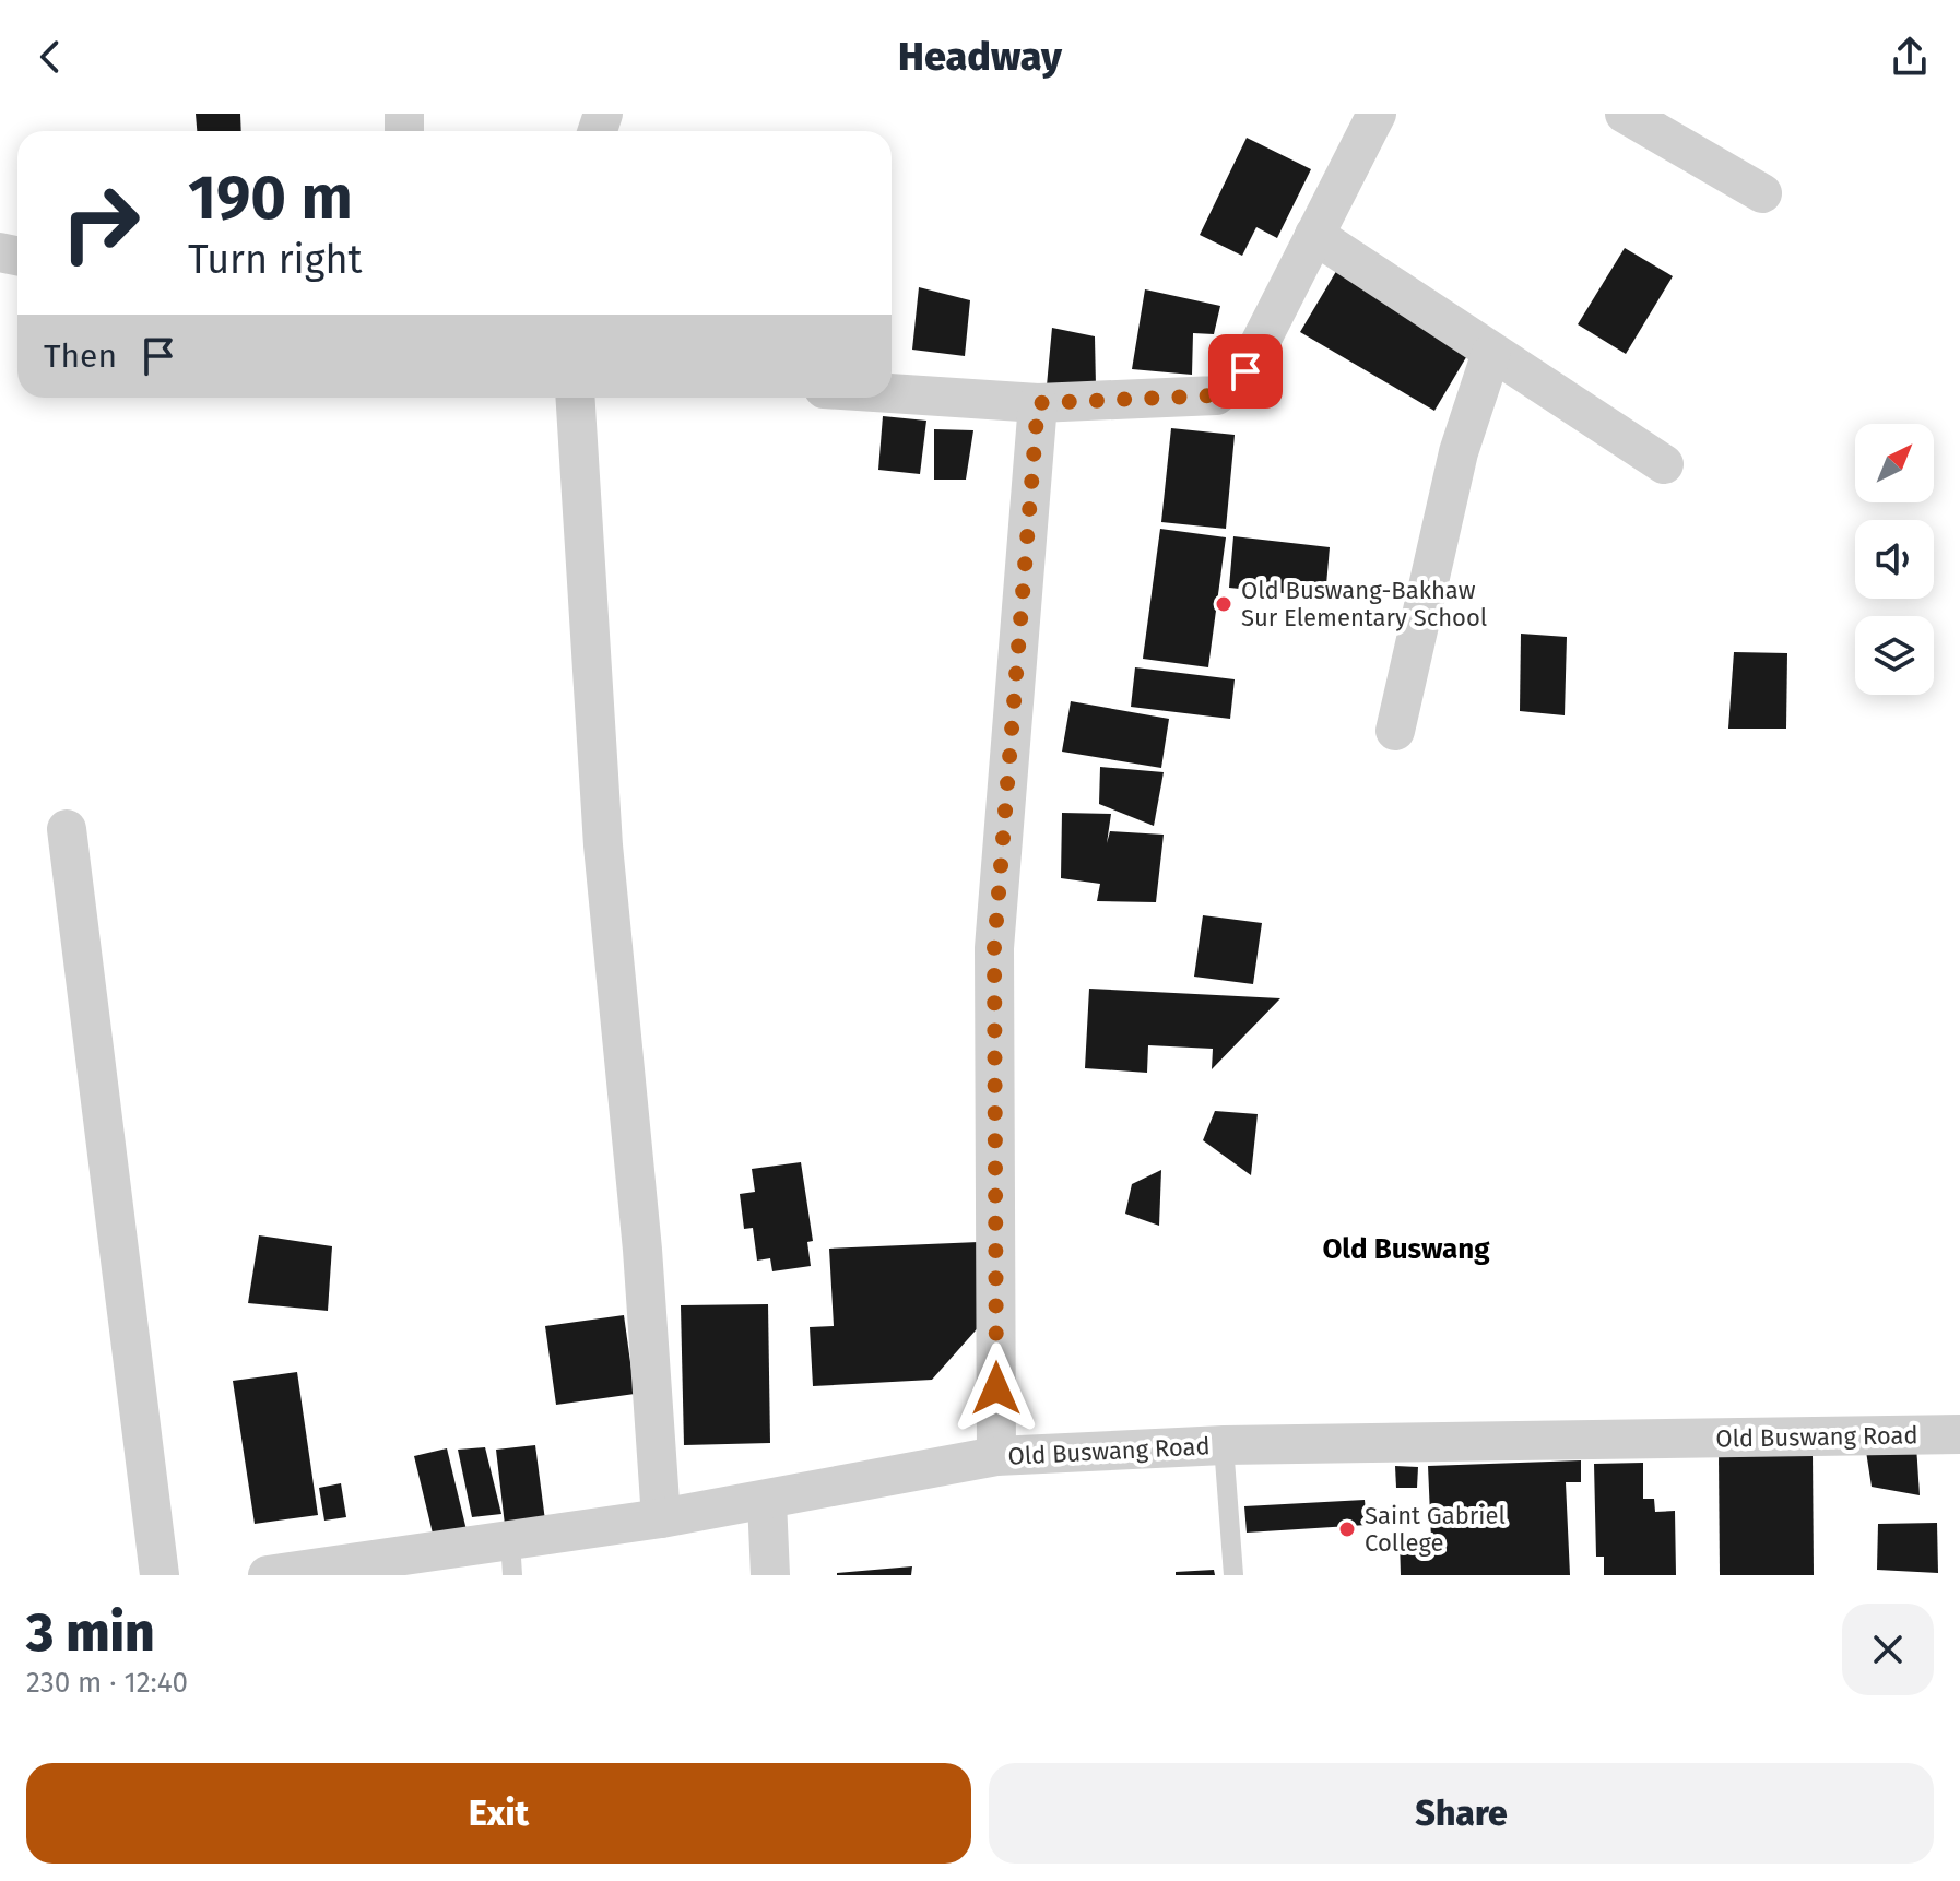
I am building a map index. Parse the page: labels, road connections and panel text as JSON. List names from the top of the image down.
{
  "streets": {
    "street": ["Old Buswang Road"]
  },
  "districts": ["Old Buswang"],
  "places": ["Old Buswang-Bakhaw Sur Elementary School", "Saint Gabriel College"],
  "north": "top right",
  "page": {
    "header": "Headway",
    "turn": ["190 m", "Turn right"],
    "then": "Then",
    "heading": ["3 min", "230 m · 12:40"],
    "buttons": ["Exit", "Share"]
  }
}
